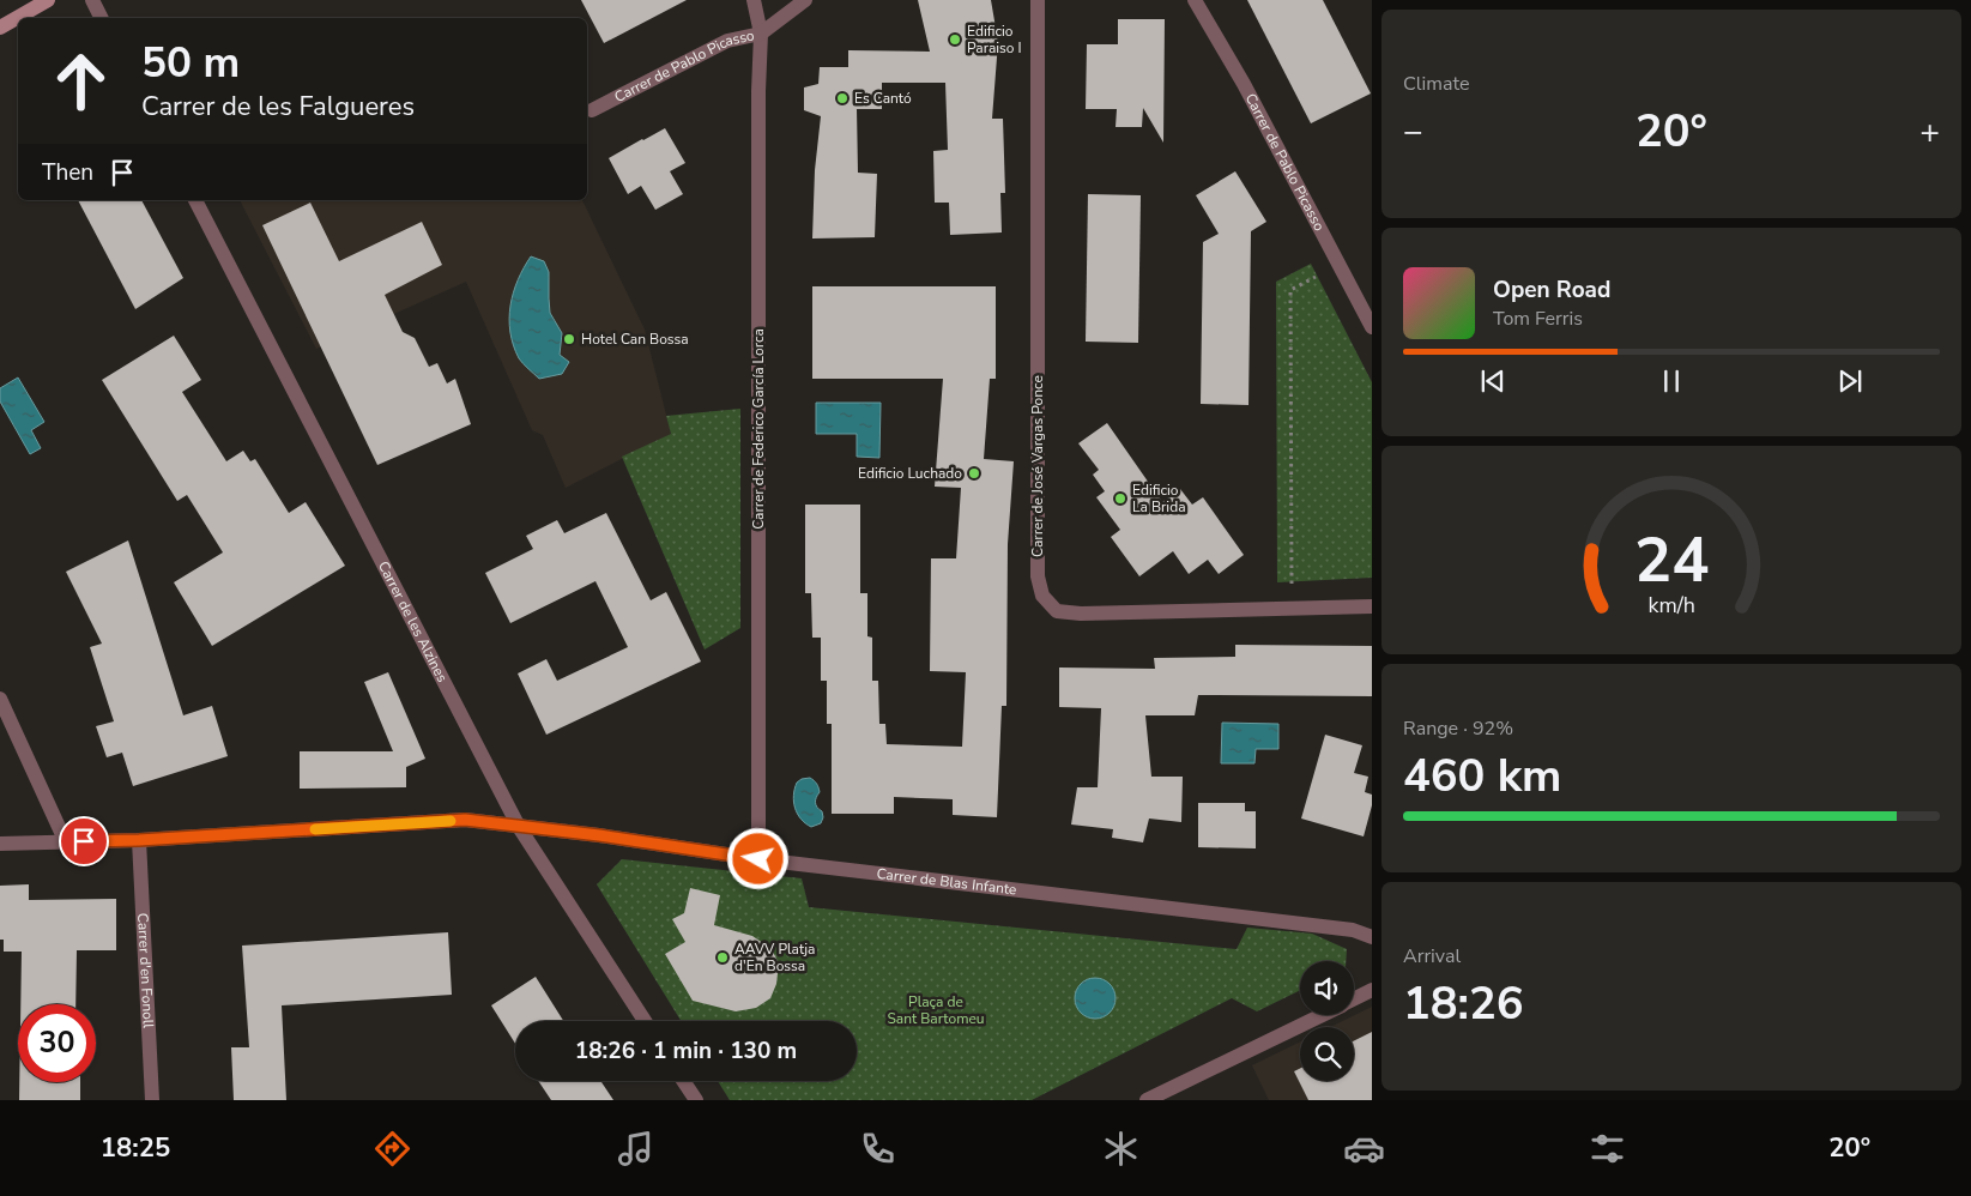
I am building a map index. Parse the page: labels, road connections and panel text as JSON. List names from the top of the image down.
{
  "streets": {
    "street": [
      "Carrer de Pablo Picasso",
      "Carrer de Federico García Lorca",
      "Carrer de José Vargas Ponce",
      "Carrer de les Alzines",
      "Carrer de Blas Infante",
      "Carrer d'en Fonoll"
    ]
  },
  "crossings": [
    ["Carrer de Pablo Picasso", "Carrer de Federico García Lorca"],
    ["Carrer de Federico García Lorca", "Carrer de Blas Infante"],
    ["Carrer de les Alzines", "Carrer de Blas Infante"],
    ["Carrer de Blas Infante", "Carrer d'en Fonoll"]
  ],
  "parks": ["Plaça de Sant Bartomeu"],
  "places": [
    "Edificio Paraiso I",
    "Es Cantó",
    "Hotel Can Bossa",
    "Edificio Luchado",
    "Edificio La Brida",
    "AAVV Platja d'En Bossa"
  ],
  "page": {
    "tile": [
      "Climate",
      ["Range · 92%", "460 km"],
      ["Arrival", "18:26"]
    ],
    "turn": ["50 m", "Carrer de les Falgueres"],
    "heat": ["−", "20°", "+"],
    "then": "Then",
    "song": ["Open Road", "Tom Ferris"],
    "limit": "30",
    "trip": "18:26 · 1 min · 130 m",
    "tabs": ["18:25", "20°"],
    "gauge": ["24", "km/h"]
  }
}
